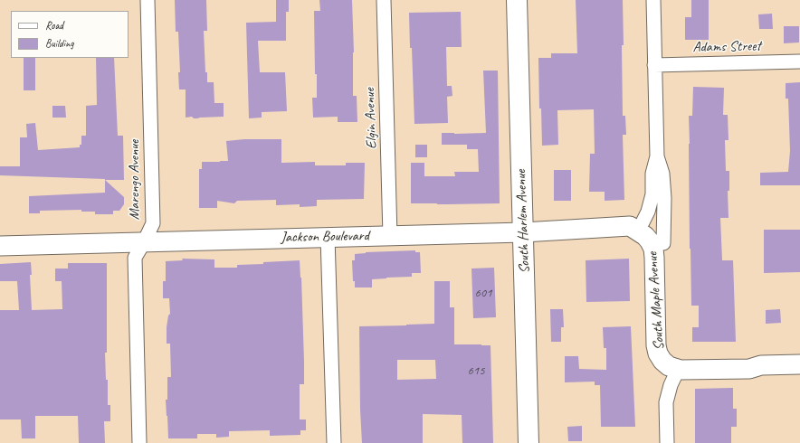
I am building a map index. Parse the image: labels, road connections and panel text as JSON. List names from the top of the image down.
{
  "streets": {
    "main road": ["South Harlem Avenue"],
    "street": [
      "Adams Street",
      "Elgin Avenue",
      "Marengo Avenue",
      "Jackson Boulevard",
      "South Maple Avenue"
    ]
  },
  "crossings": [
    ["Adams Street", "South Maple Avenue"],
    ["Elgin Avenue", "Jackson Boulevard"],
    ["Marengo Avenue", "Jackson Boulevard"],
    ["South Harlem Avenue", "Jackson Boulevard"],
    ["Jackson Boulevard", "South Maple Avenue"]
  ],
  "house_numbers": ["601", "615"],
  "legend": ["Road", "Building"]
}
